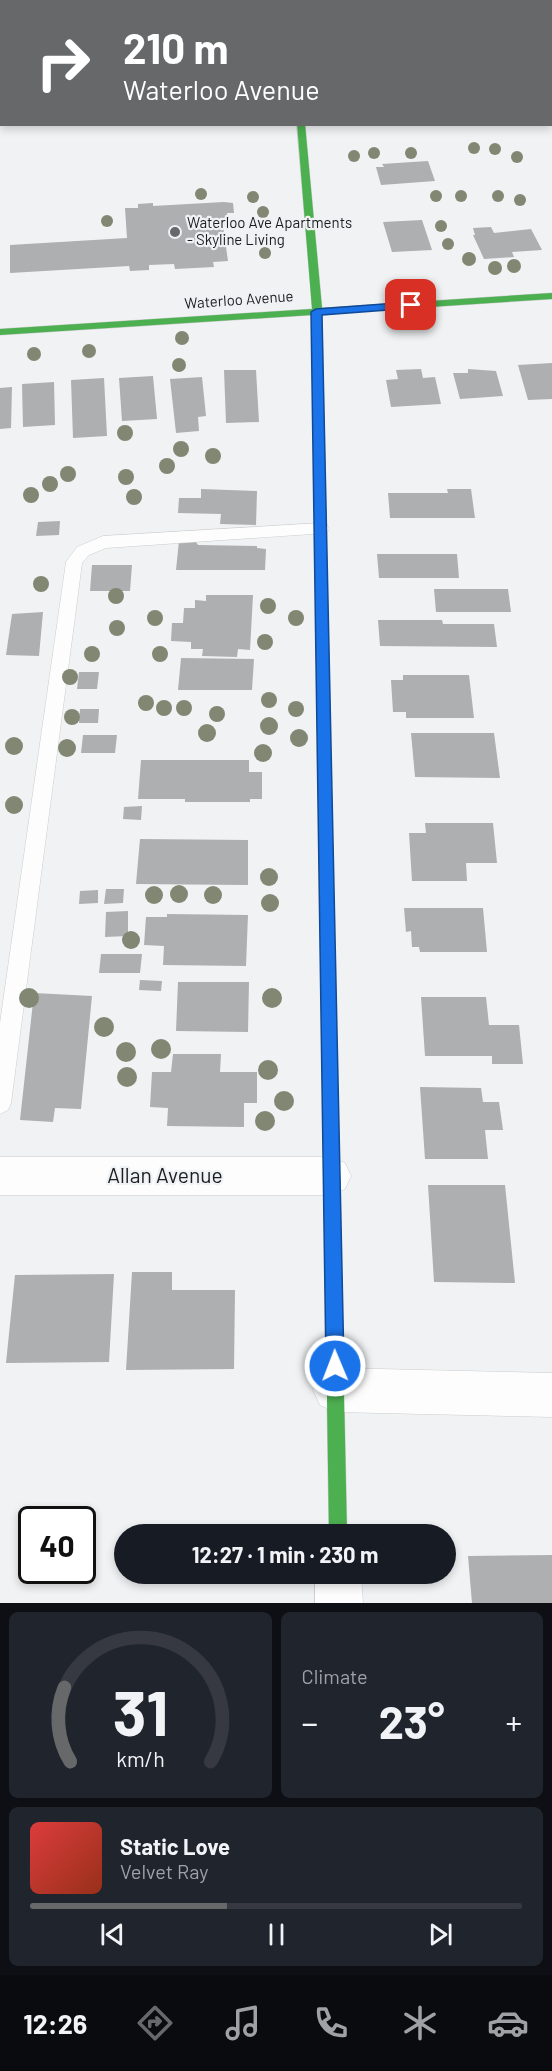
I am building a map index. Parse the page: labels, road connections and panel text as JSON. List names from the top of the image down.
{
  "streets": {
    "street": ["Waterloo Avenue", "Allan Avenue"]
  },
  "places": ["Waterloo Ave Apartments - Skyline Living"],
  "page": {
    "turn": ["210 m", "Waterloo Avenue"],
    "limit": "40",
    "trip": "12:27 · 1 min · 230 m",
    "tile": "Climate",
    "heat": ["−", "23°", "+"],
    "song": ["Static Love", "Velvet Ray"],
    "tabs": "12:26",
    "gauge": ["31", "km/h"]
  }
}
